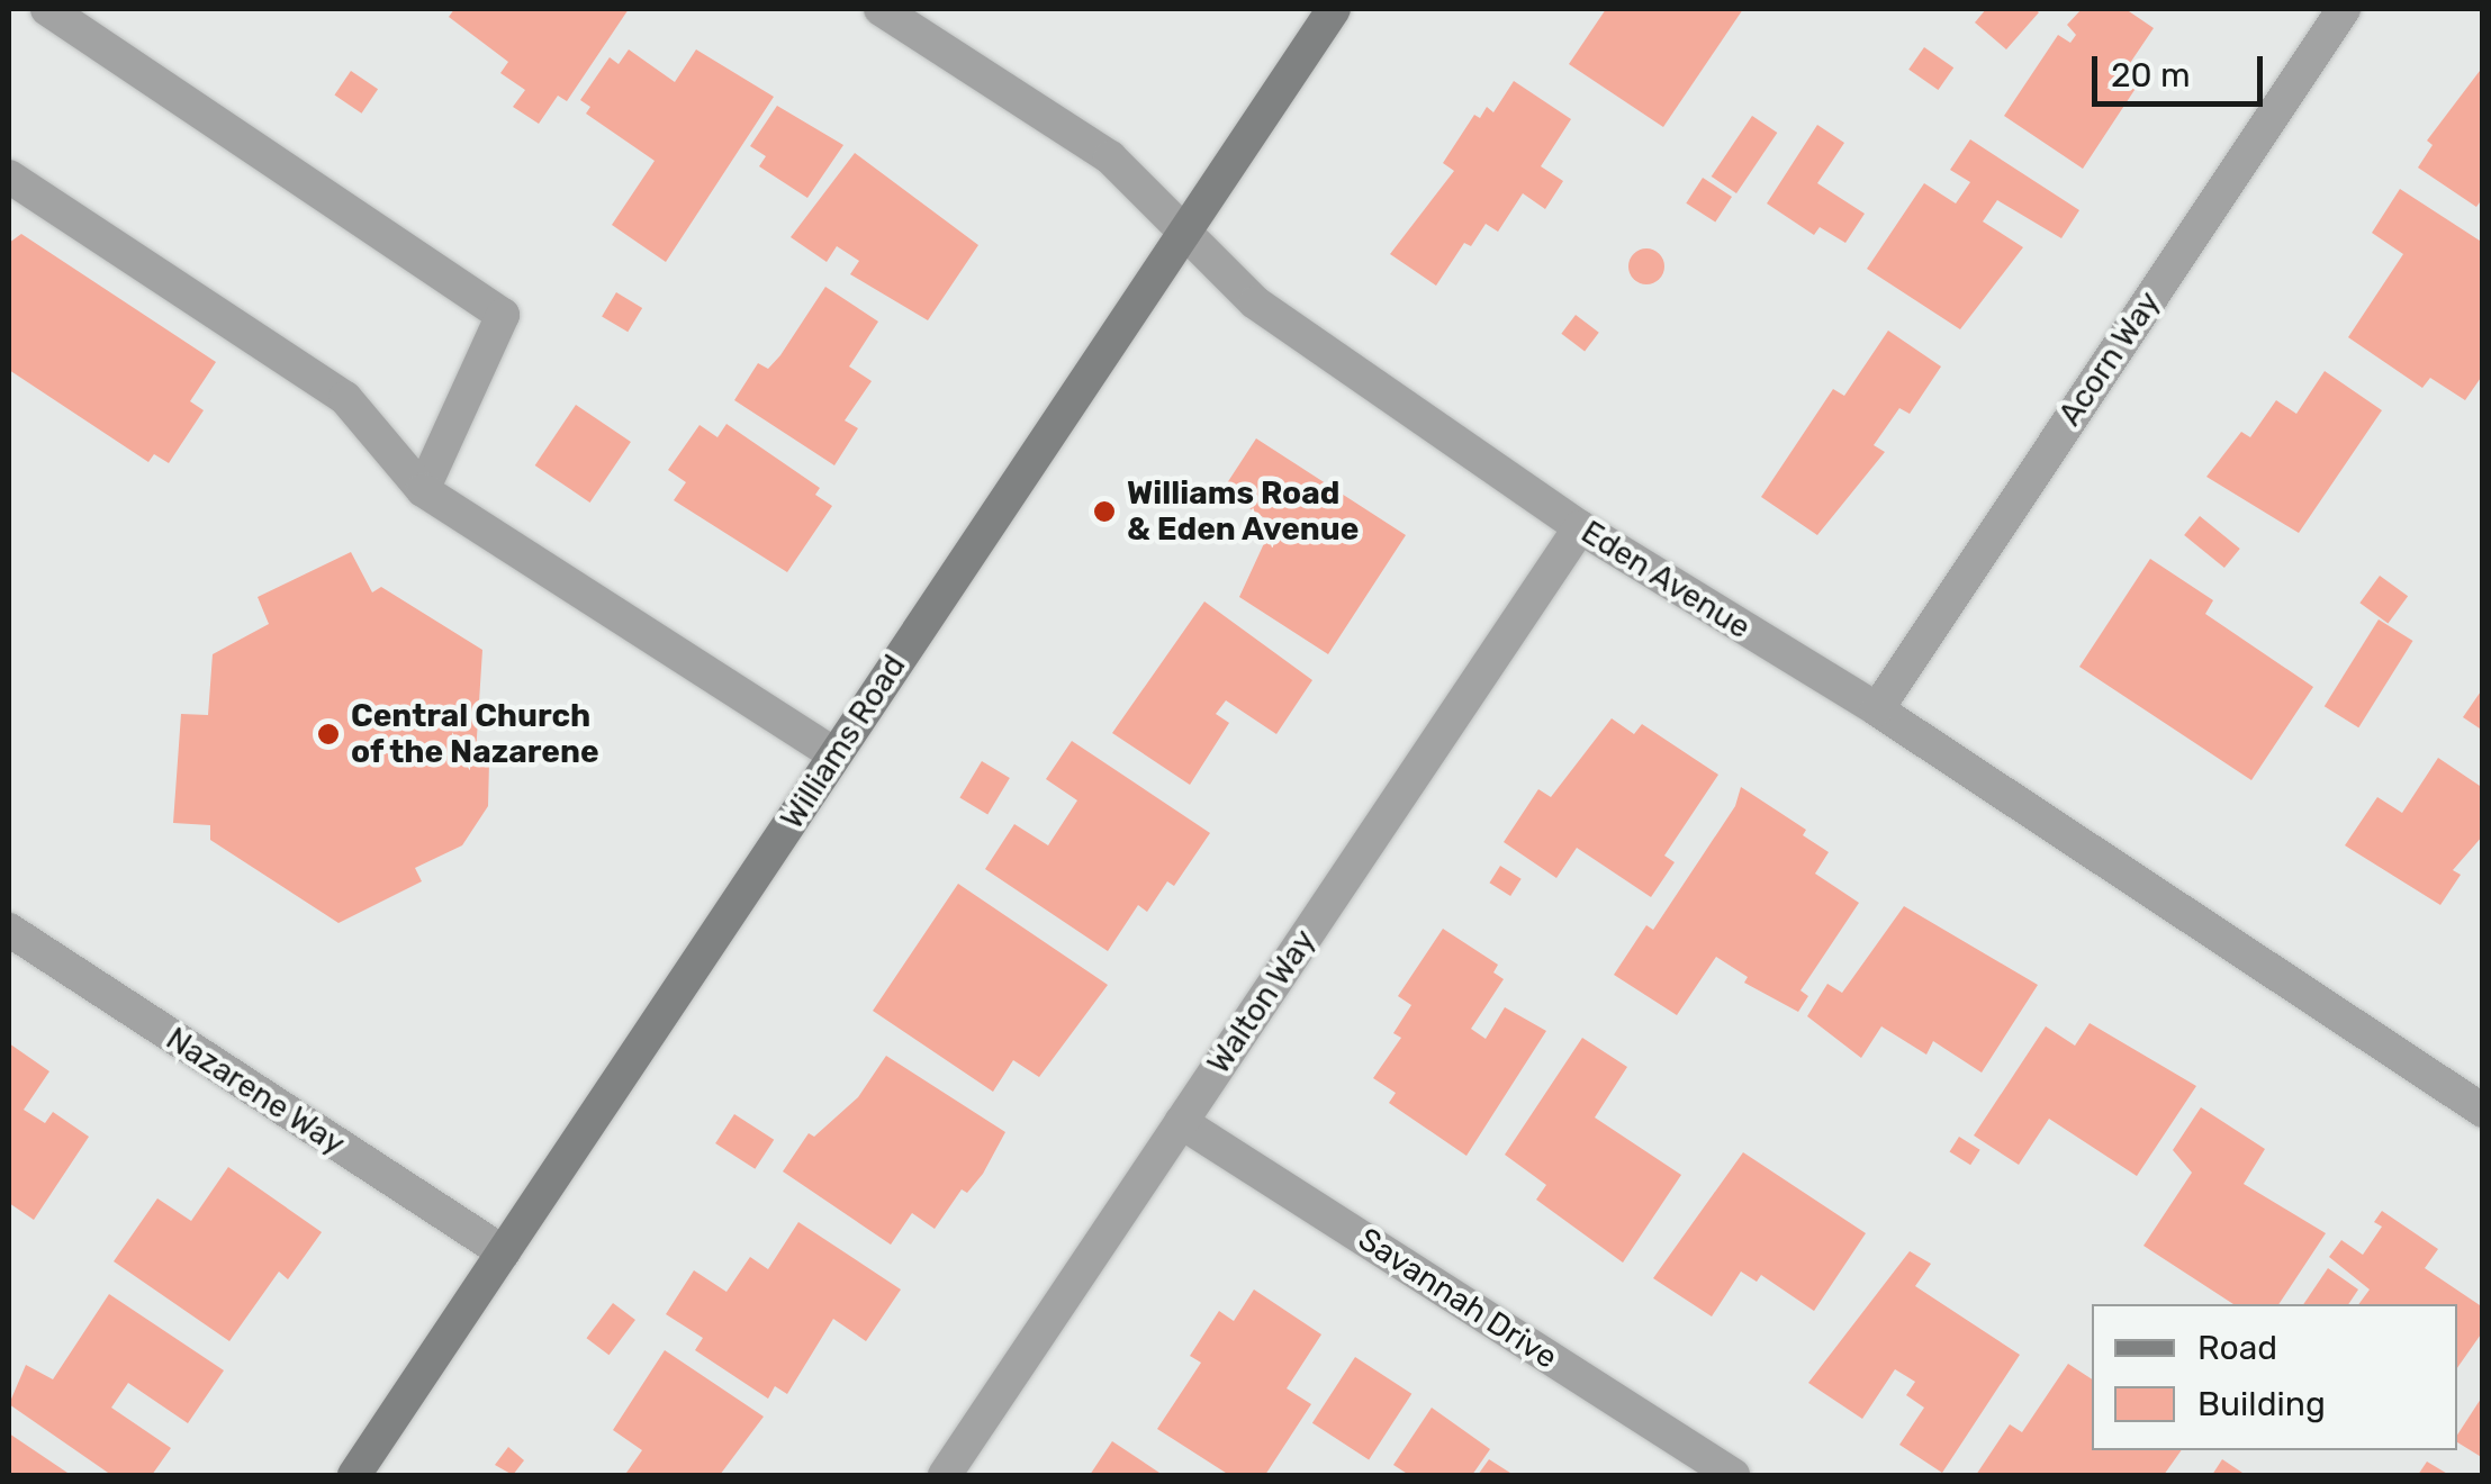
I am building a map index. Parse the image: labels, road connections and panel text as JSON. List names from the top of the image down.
{
  "streets": {
    "street": [
      "Acorn Way",
      "Eden Avenue",
      "Williams Road",
      "Walton Way",
      "Nazarene Way",
      "Savannah Drive"
    ]
  },
  "crossings": [
    ["Acorn Way", "Eden Avenue"],
    ["Eden Avenue", "Williams Road"],
    ["Eden Avenue", "Walton Way"],
    ["Williams Road", "Nazarene Way"],
    ["Walton Way", "Savannah Drive"]
  ],
  "places": ["Williams Road & Eden Avenue", "Central Church of the Nazarene"],
  "legend": ["Road", "Building"],
  "scale_bar": "20 m"
}
